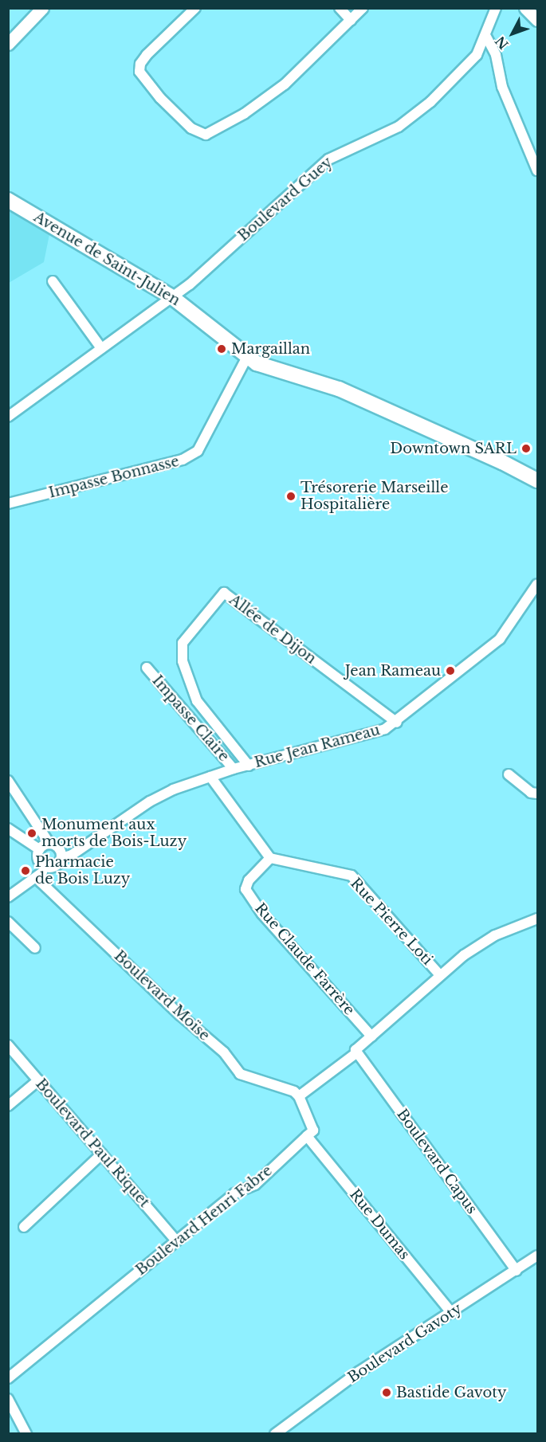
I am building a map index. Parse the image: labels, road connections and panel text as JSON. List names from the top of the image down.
{
  "streets": {
    "main road": ["Avenue de Saint-Julien"],
    "street": [
      "Boulevard Guey",
      "Impasse Bonnasse",
      "Allée de Dijon",
      "Impasse Claire",
      "Rue Jean Rameau",
      "Rue Pierre Loti",
      "Rue Claude Farrère",
      "Boulevard Moïse",
      "Boulevard Paul Riquet",
      "Boulevard Capus",
      "Boulevard Henri Fabre",
      "Rue Dumas",
      "Boulevard Gavoty"
    ]
  },
  "crossings": [
    ["Boulevard Guey", "Avenue de Saint-Julien"],
    ["Avenue de Saint-Julien", "Impasse Bonnasse"],
    ["Allée de Dijon", "Rue Jean Rameau"],
    ["Impasse Claire", "Rue Jean Rameau"],
    ["Rue Pierre Loti", "Rue Claude Farrère"],
    ["Boulevard Paul Riquet", "Boulevard Henri Fabre"],
    ["Boulevard Capus", "Boulevard Gavoty"],
    ["Boulevard Henri Fabre", "Rue Dumas"],
    ["Rue Dumas", "Boulevard Gavoty"]
  ],
  "places": [
    "Margaillan",
    "Downtown SARL",
    "Trésorerie Marseille Hospitalière",
    "Jean Rameau",
    "Monument aux morts de Bois-Luzy",
    "Pharmacie de Bois Luzy",
    "Bastide Gavoty"
  ],
  "north": "bottom left"
}
